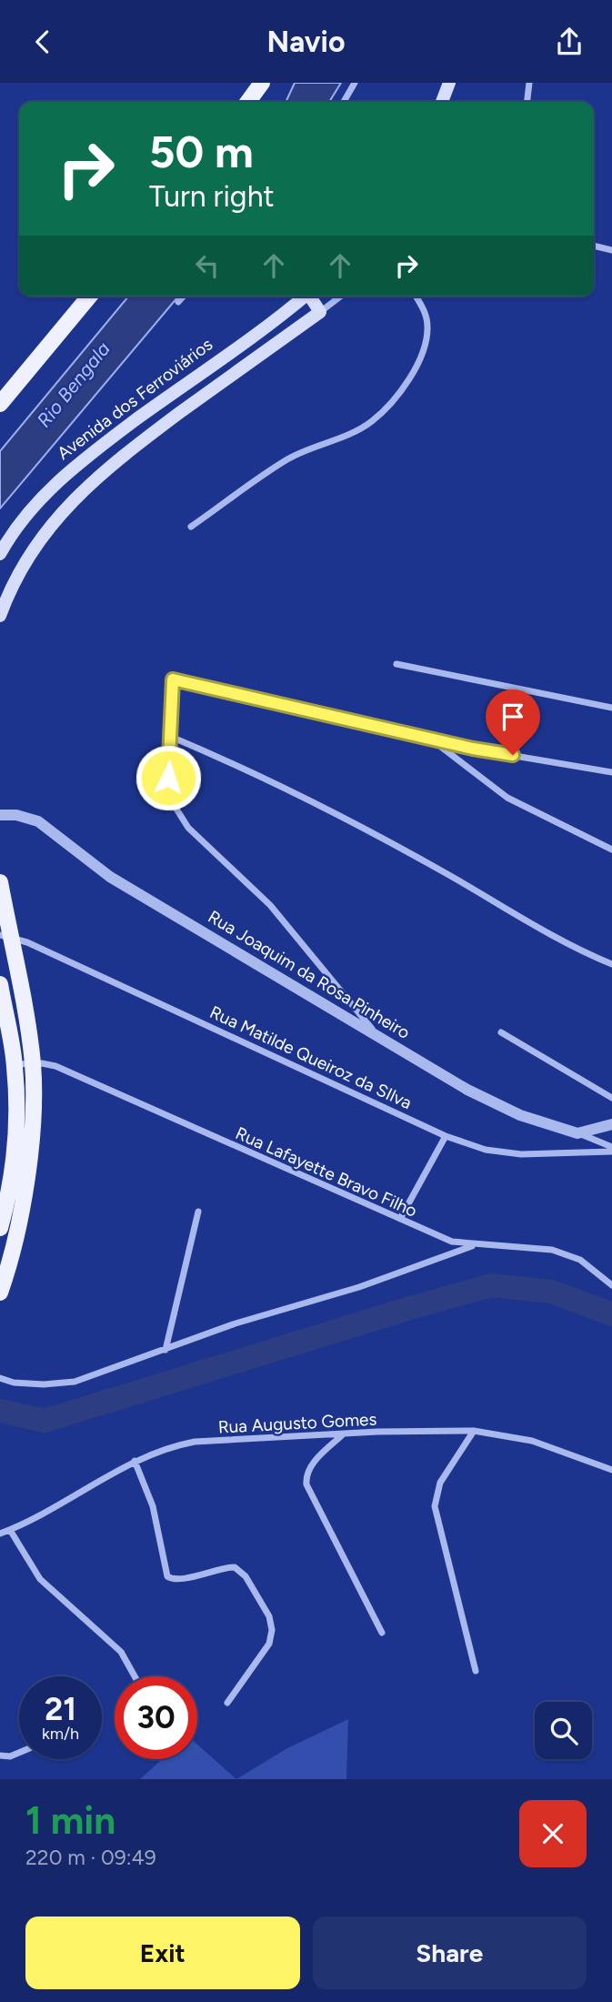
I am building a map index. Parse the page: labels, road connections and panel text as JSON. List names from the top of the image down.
{
  "streets": {
    "main road": ["Avenida dos Ferroviários"],
    "street": [
      "Rua Joaquim da Rosa Pinheiro",
      "Rua Matilde Queiroz da SIlva",
      "Rua Lafayette Bravo Filho",
      "Rua Augusto Gomes"
    ]
  },
  "crossings": [
    ["Rua Joaquim da Rosa Pinheiro", "Rua Matilde Queiroz da SIlva"]
  ],
  "water": ["Rio Bengala"],
  "page": {
    "header": "Navio",
    "turn": ["50 m", "Turn right"],
    "speed": "21 km/h",
    "limit": "30",
    "heading": ["1 min", "220 m · 09:49"],
    "buttons": ["Exit", "Share"]
  }
}
